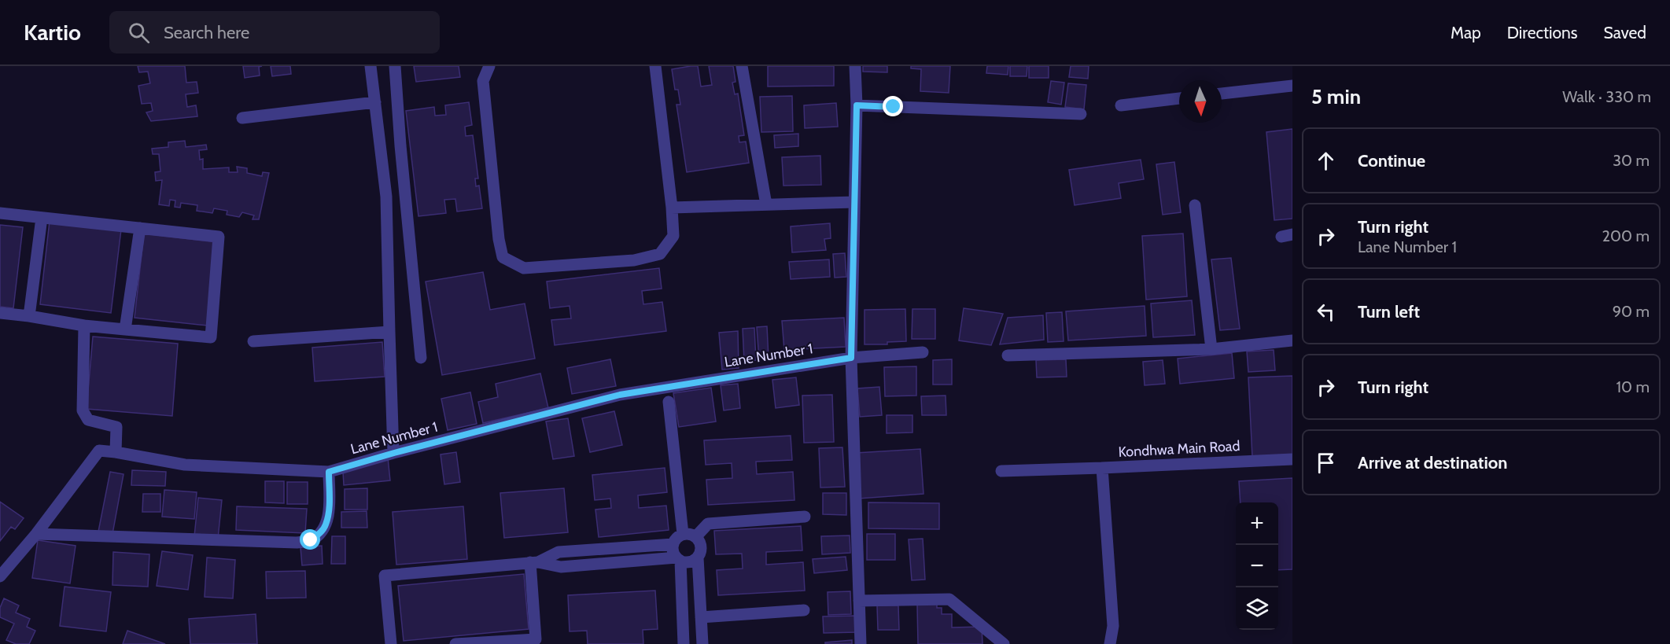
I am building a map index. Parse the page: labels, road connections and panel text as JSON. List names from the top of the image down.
{
  "streets": {
    "street": ["Lane Number 1", "Kondhwa Main Road"]
  },
  "north": "bottom",
  "page": {
    "header": "Kartio",
    "search": "Search here",
    "nav": ["Map", "Directions", "Saved"],
    "heading": ["5 min", "Walk · 330 m"],
    "list": [
      ["Continue", "30 m"],
      ["Turn right", "Lane Number 1", "200 m"],
      ["Turn left", "90 m"],
      ["Turn right", "10 m"],
      "Arrive at destination"
    ],
    "map_buttons": ["+", "−"]
  }
}
